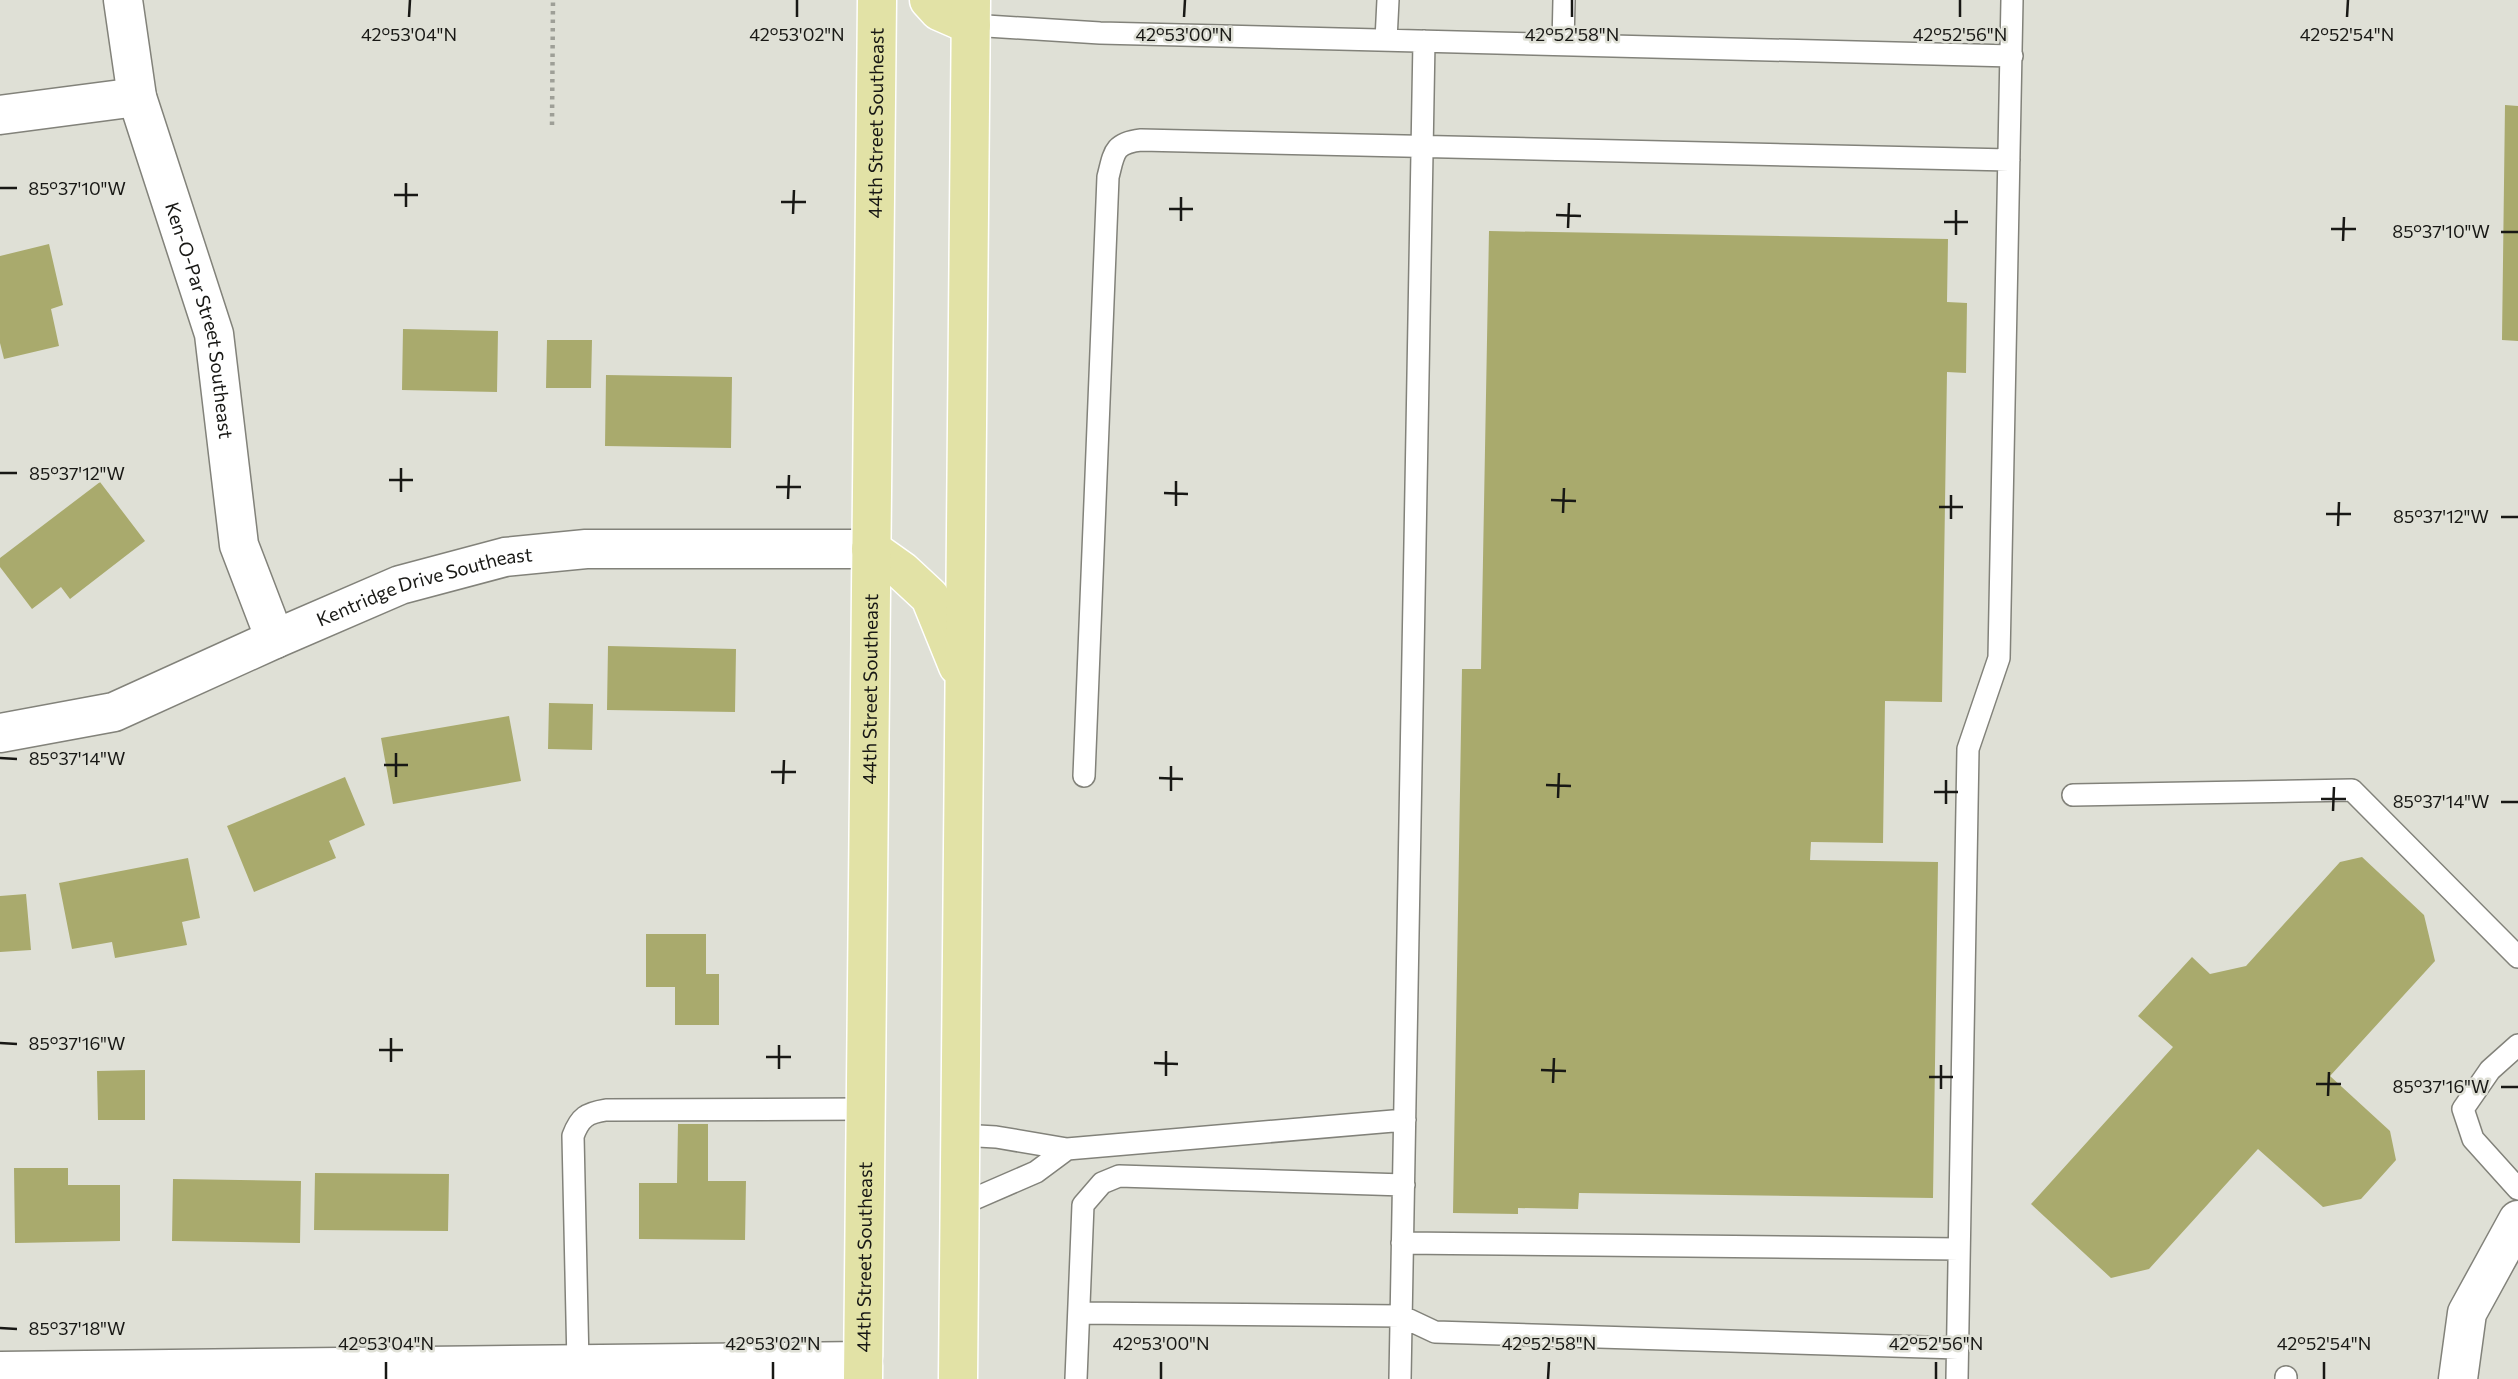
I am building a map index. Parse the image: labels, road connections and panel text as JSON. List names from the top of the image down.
{
  "streets": {
    "main road": ["44th Street Southeast"],
    "street": ["Ken-O-Par Street Southeast", "Kentridge Drive Southeast"]
  },
  "crossings": [
    ["44th Street Southeast", "Kentridge Drive Southeast"],
    ["Ken-O-Par Street Southeast", "Kentridge Drive Southeast"]
  ],
  "coordinates": [
    "42°53'04\"N",
    "42°53'02\"N",
    "42°53'00\"N",
    "42°52'58\"N",
    "42°52'56\"N",
    "42°52'54\"N",
    "85°37'10\"W",
    "85°37'12\"W",
    "85°37'14\"W",
    "85°37'16\"W",
    "85°37'18\"W"
  ]
}
